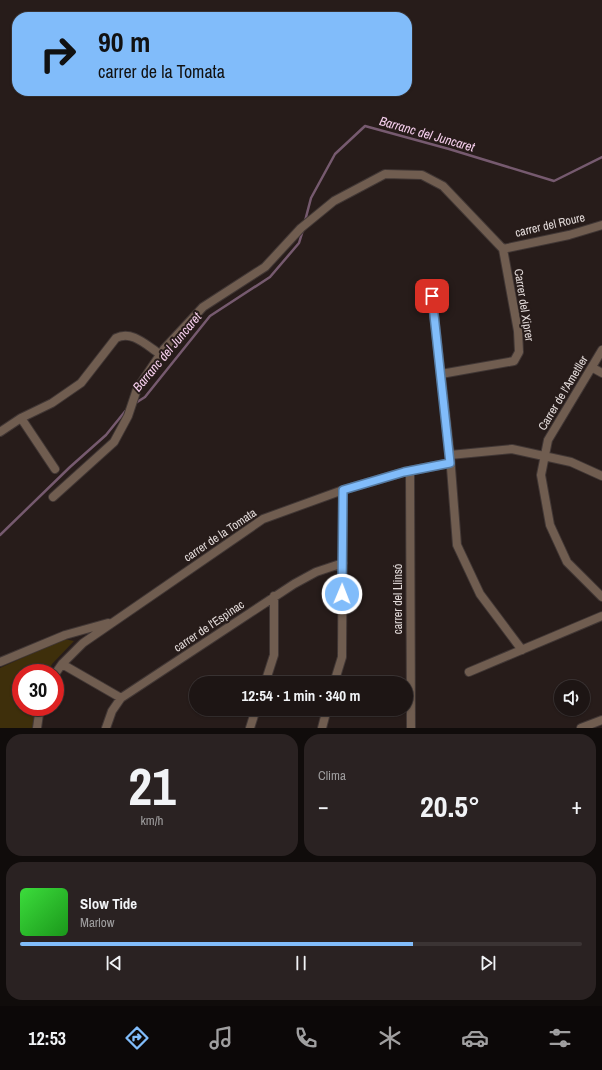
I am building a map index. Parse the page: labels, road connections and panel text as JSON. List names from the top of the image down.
{
  "streets": {
    "street": [
      "carrer del Roure",
      "Carrer del Xiprer",
      "Carrer de l'Ametller",
      "carrer de la Tomata",
      "carrer del Llinsó",
      "carrer de l'Espinac"
    ]
  },
  "crossings": [
    ["carrer del Roure", "Carrer del Xiprer"],
    ["Carrer de l'Ametller", "carrer de la Tomata"],
    ["carrer de la Tomata", "carrer del Llinsó"]
  ],
  "water": ["Barranc del Juncaret"],
  "page": {
    "turn": ["90 m", "carrer de la Tomata"],
    "limit": "30",
    "trip": "12:54 · 1 min · 340 m",
    "tile": [
      ["21", "km/h"],
      "Clima"
    ],
    "heat": ["−", "20.5°", "+"],
    "song": ["Slow Tide", "Marlow"],
    "tabs": "12:53"
  }
}
